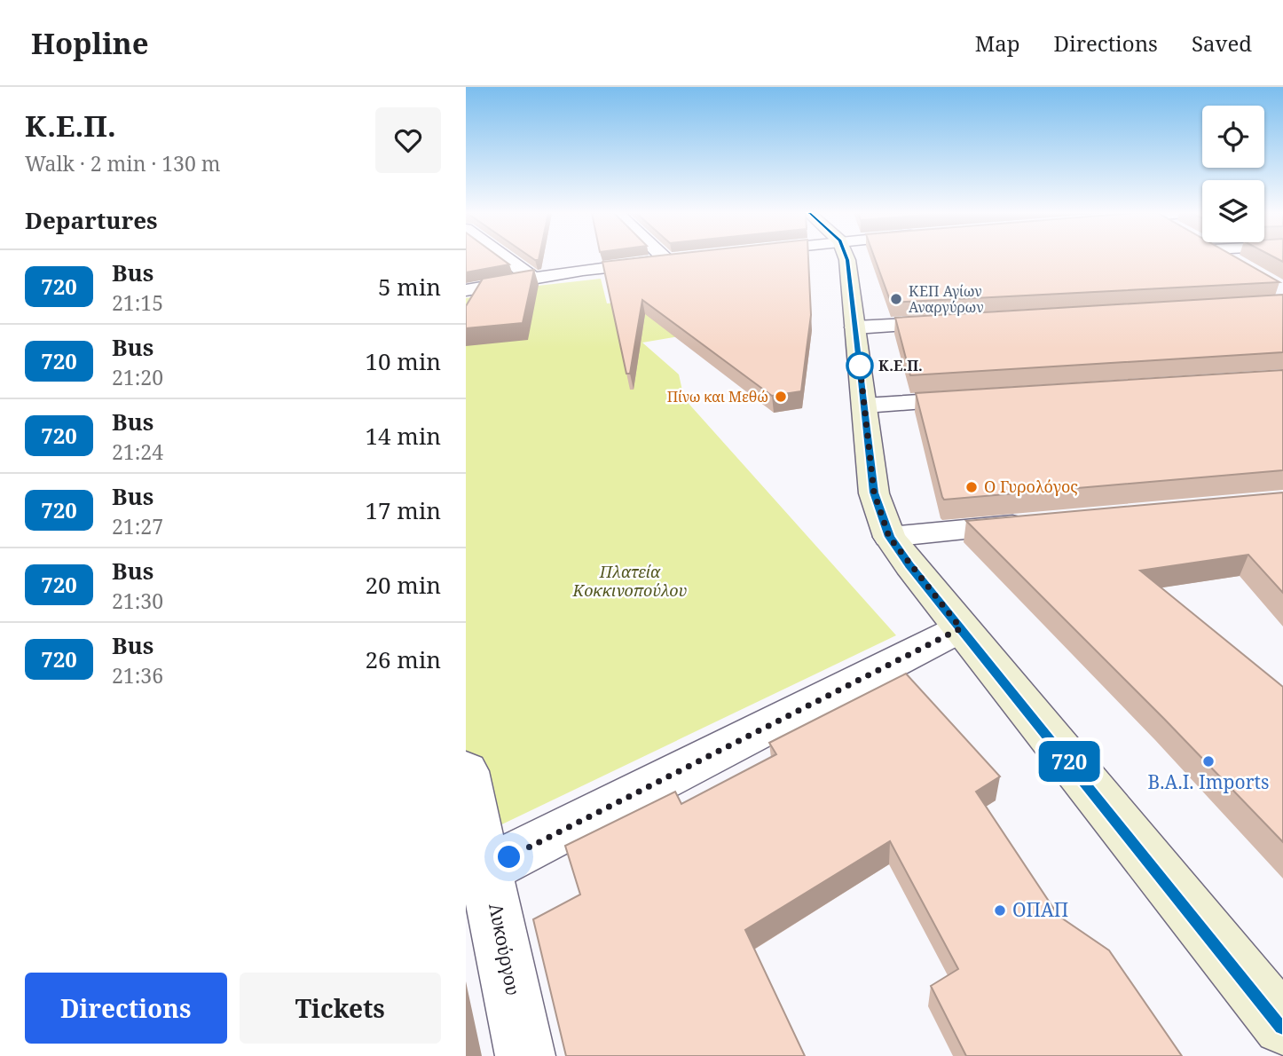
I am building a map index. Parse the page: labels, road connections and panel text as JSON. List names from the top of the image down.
{
  "streets": {
    "street": ["Λυκούργου"]
  },
  "parks": ["Πλατεία Κοκκινοπούλου"],
  "places": [
    "ΚΕΠ Αγίων Αναργύρων",
    "Κ.Ε.Π.",
    "Πίνω και Μεθώ",
    "Ο Γυρολόγος",
    "B.A.I. Imports",
    "ΟΠΑΠ"
  ],
  "lines": ["bus line 720"],
  "page": {
    "header": "Hopline",
    "nav": ["Map", "Directions", "Saved"],
    "heading": [
      ["Κ.Ε.Π.", "Walk · 2 min · 130 m"],
      "Departures"
    ],
    "on_map": "720",
    "list": [
      {
        "mark": "720",
        "name": "Bus",
        "note": "21:15",
        "value": "5 min"
      },
      {
        "mark": "720",
        "name": "Bus",
        "note": "21:20",
        "value": "10 min"
      },
      {
        "mark": "720",
        "name": "Bus",
        "note": "21:24",
        "value": "14 min"
      },
      {
        "mark": "720",
        "name": "Bus",
        "note": "21:27",
        "value": "17 min"
      },
      {
        "mark": "720",
        "name": "Bus",
        "note": "21:30",
        "value": "20 min"
      },
      {
        "mark": "720",
        "name": "Bus",
        "note": "21:36",
        "value": "26 min"
      }
    ],
    "buttons": ["Directions", "Tickets"]
  }
}
